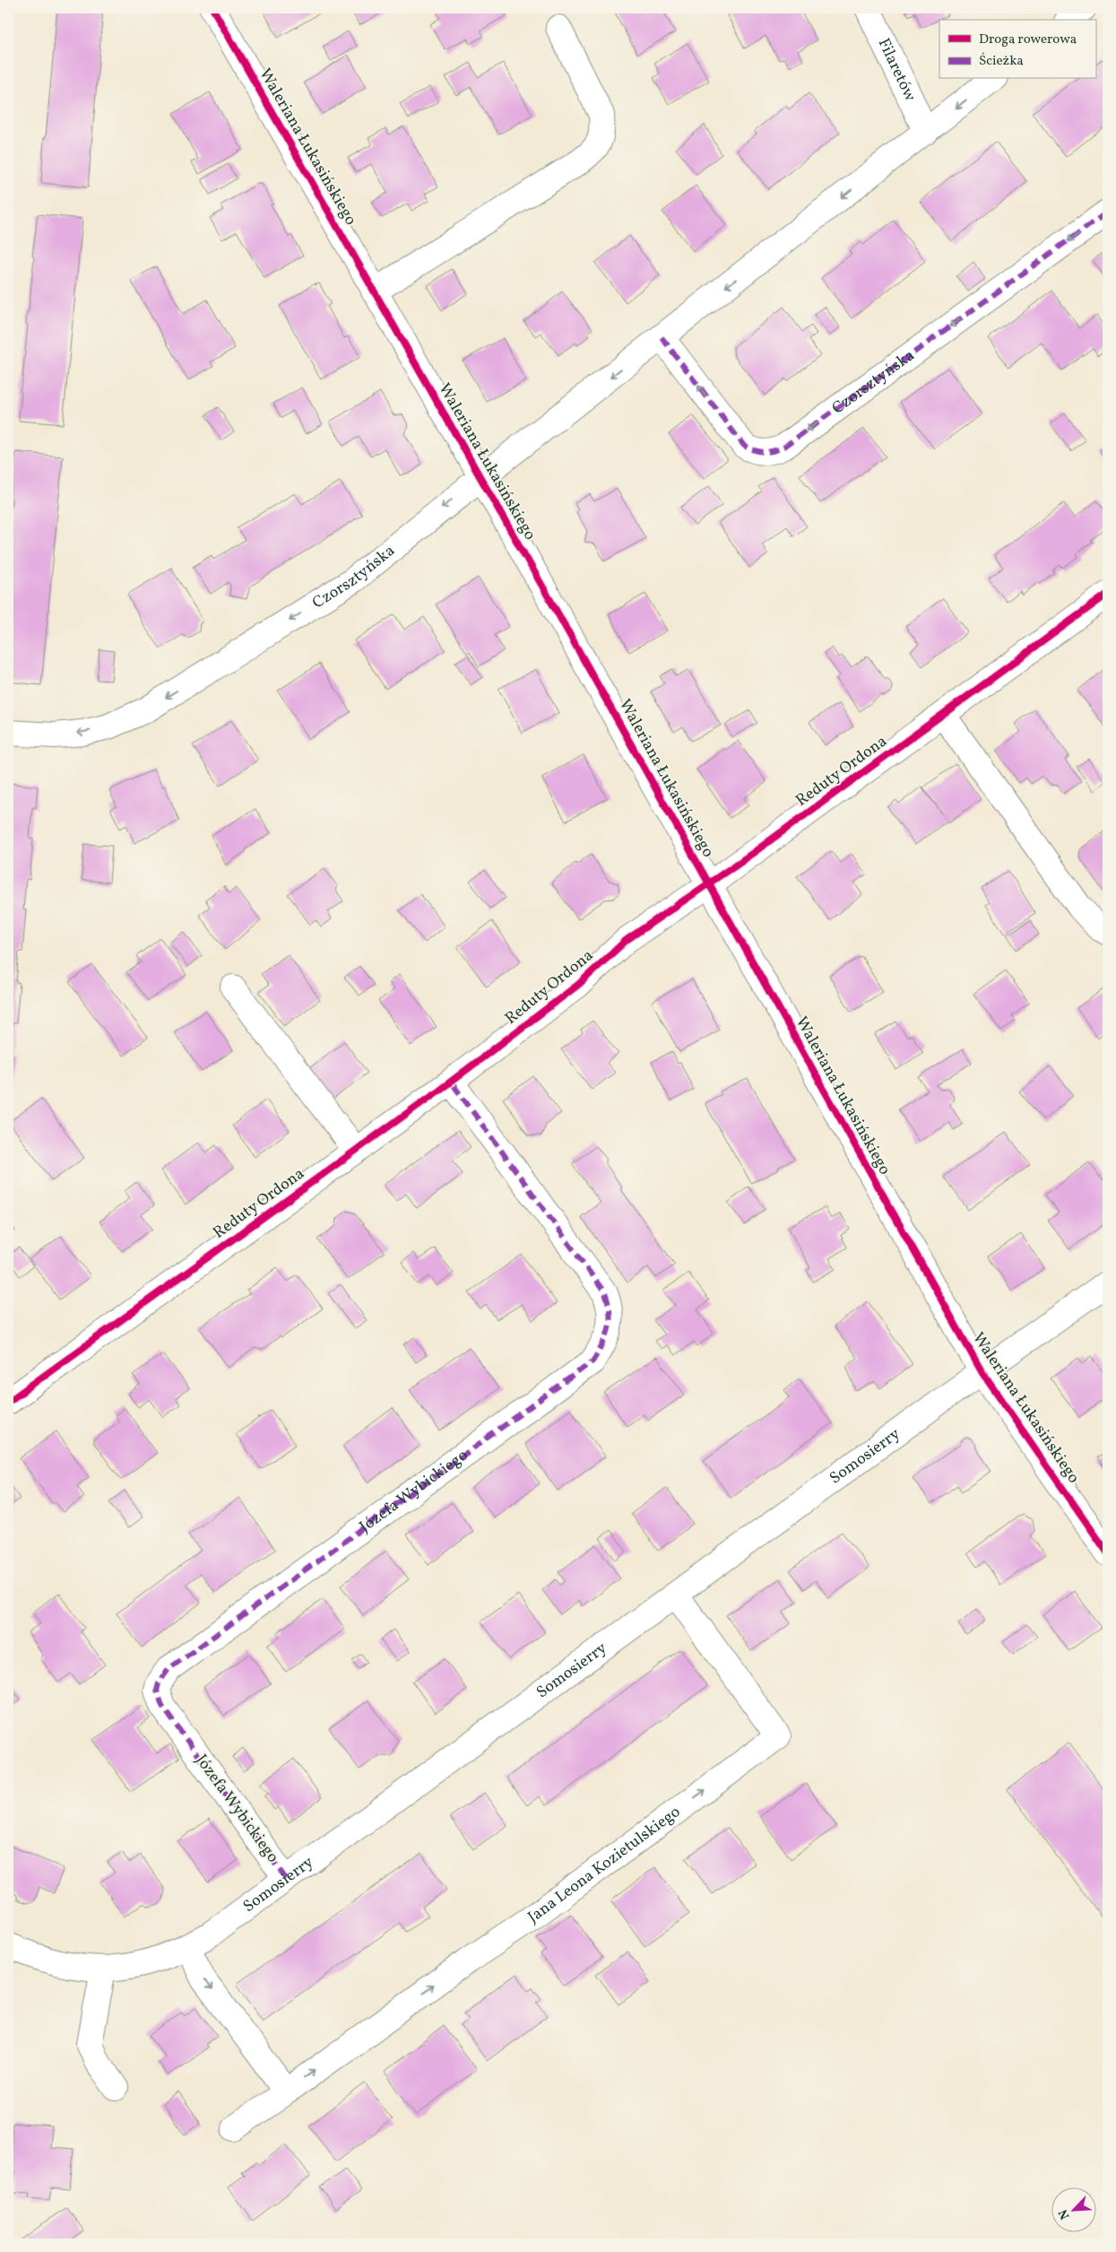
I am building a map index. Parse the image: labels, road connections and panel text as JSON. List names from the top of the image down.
{
  "streets": {
    "street": [
      "Filaretów",
      "Waleriana Łukasińskiego",
      "Czorsztyńska",
      "Reduty Ordona",
      "Somosierry",
      "Józefa Wybickiego",
      "Jana Leona Kozietulskiego"
    ]
  },
  "crossings": [
    ["Filaretów", "Czorsztyńska"],
    ["Waleriana Łukasińskiego", "Czorsztyńska"],
    ["Waleriana Łukasińskiego", "Reduty Ordona"],
    ["Waleriana Łukasińskiego", "Somosierry"],
    ["Reduty Ordona", "Józefa Wybickiego"],
    ["Somosierry", "Józefa Wybickiego"],
    ["Somosierry", "Jana Leona Kozietulskiego"]
  ],
  "one_way": ["Czorsztyńska", "Jana Leona Kozietulskiego"],
  "legend": ["Droga rowerowa", "Ścieżka"],
  "north": "bottom left"
}
